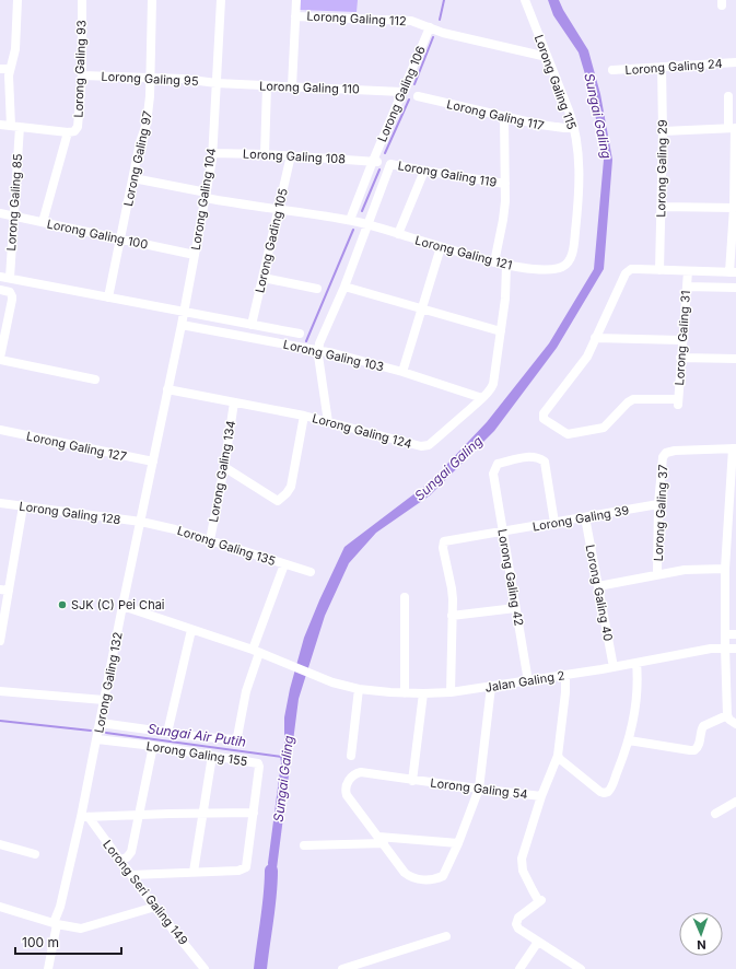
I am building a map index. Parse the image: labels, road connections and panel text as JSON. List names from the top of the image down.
{
  "streets": {
    "street": [
      "Lorong Galing 112",
      "Lorong Galing 24",
      "Lorong Galing 93",
      "Lorong Galing 95",
      "Lorong Galing 115",
      "Lorong Galing 110",
      "Lorong Galing 106",
      "Lorong Galing 117",
      "Lorong Galing 108",
      "Lorong Galing 97",
      "Lorong Galing 29",
      "Lorong Galing 119",
      "Lorong Galing 104",
      "Lorong Galing 85",
      "Lorong Galing 100",
      "Lorong Gading 105",
      "Lorong Galing 121",
      "Lorong Galing 31",
      "Lorong Galing 103",
      "Lorong Galing 124",
      "Lorong Galing 127",
      "Lorong Galing 134",
      "Lorong Galing 128",
      "Lorong Galing 37",
      "Lorong Galing 39",
      "Lorong Galing 135",
      "Lorong Galing 42",
      "Lorong Galing 40",
      "Jalan Galing 2",
      "Lorong Galing 132",
      "Lorong Galing 155",
      "Lorong Galing 54",
      "Lorong Seri Galing 149"
    ]
  },
  "crossings": [
    ["Lorong Galing 112", "Lorong Galing 115"],
    ["Lorong Galing 112", "Lorong Galing 106"],
    ["Lorong Galing 24", "Lorong Galing 29"],
    ["Lorong Galing 93", "Lorong Galing 95"],
    ["Lorong Galing 95", "Lorong Galing 110"],
    ["Lorong Galing 95", "Lorong Galing 97"],
    ["Lorong Galing 95", "Lorong Galing 104"],
    ["Lorong Galing 115", "Lorong Galing 117"],
    ["Lorong Galing 115", "Lorong Galing 121"],
    ["Lorong Galing 110", "Lorong Galing 106"],
    ["Lorong Galing 110", "Lorong Galing 104"],
    ["Lorong Galing 106", "Lorong Galing 108"],
    ["Lorong Galing 106", "Lorong Galing 121"],
    ["Lorong Galing 108", "Lorong Galing 104"],
    ["Lorong Galing 108", "Lorong Gading 105"],
    ["Lorong Galing 97", "Lorong Galing 100"],
    ["Lorong Galing 97", "Lorong Galing 121"],
    ["Lorong Galing 119", "Lorong Galing 121"],
    ["Lorong Galing 104", "Lorong Galing 100"],
    ["Lorong Galing 104", "Lorong Galing 121"],
    ["Lorong Galing 104", "Lorong Galing 132"],
    ["Lorong Galing 85", "Lorong Galing 100"],
    ["Lorong Gading 105", "Lorong Galing 121"],
    ["Lorong Galing 121", "Lorong Galing 124"],
    ["Lorong Galing 103", "Lorong Galing 124"],
    ["Lorong Galing 103", "Lorong Galing 132"],
    ["Lorong Galing 124", "Lorong Galing 134"],
    ["Lorong Galing 124", "Lorong Galing 132"],
    ["Lorong Galing 127", "Lorong Galing 132"],
    ["Lorong Galing 134", "Lorong Galing 135"],
    ["Lorong Galing 128", "Lorong Galing 135"],
    ["Lorong Galing 128", "Lorong Galing 132"],
    ["Lorong Galing 37", "Lorong Galing 39"],
    ["Lorong Galing 39", "Lorong Galing 42"],
    ["Lorong Galing 39", "Lorong Galing 40"],
    ["Lorong Galing 135", "Lorong Galing 132"],
    ["Lorong Galing 42", "Jalan Galing 2"],
    ["Lorong Galing 40", "Jalan Galing 2"],
    ["Jalan Galing 2", "Lorong Galing 132"],
    ["Lorong Galing 132", "Lorong Galing 155"],
    ["Lorong Galing 132", "Lorong Seri Galing 149"],
    ["Lorong Galing 155", "Lorong Seri Galing 149"]
  ],
  "water": ["Sungai Galing", "Sungai Air Putih"],
  "places": ["SJK (C) Pei Chai"],
  "scale_bar": "100 m",
  "north": "bottom"
}
